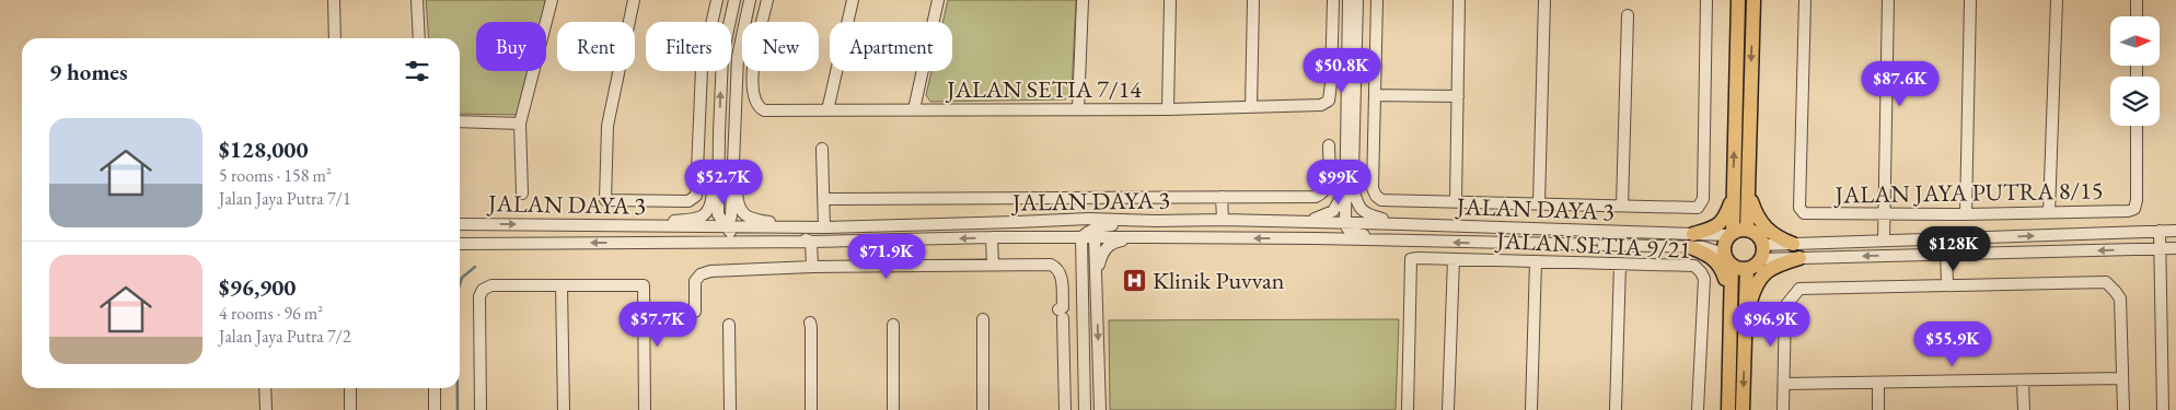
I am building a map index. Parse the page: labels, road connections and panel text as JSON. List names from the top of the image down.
{
  "streets": {
    "street": [
      "JALAN SETIA 7/14",
      "JALAN JAYA PUTRA 8/15",
      "JALAN DAYA 3",
      "JALAN SETIA 9/21"
    ]
  },
  "places": {
    "hospital": ["Klinik Puvvan"]
  },
  "north": "right",
  "page": {
    "chip": [
      "Buy",
      "Rent",
      "Filters",
      "New",
      "Apartment"
    ],
    "heading": "9 homes",
    "price": [
      "$50.8K",
      "$87.6K",
      "$52.7K",
      "$99K",
      "$128K",
      "$71.9K",
      "$57.7K",
      "$96.9K",
      "$55.9K"
    ],
    "list": [
      {
        "name": "$128,000",
        "note": "5 rooms · 158 m² · Jalan Jaya Putra 7/1"
      },
      {
        "name": "$96,900",
        "note": "4 rooms · 96 m² · Jalan Jaya Putra 7/2"
      }
    ]
  }
}
